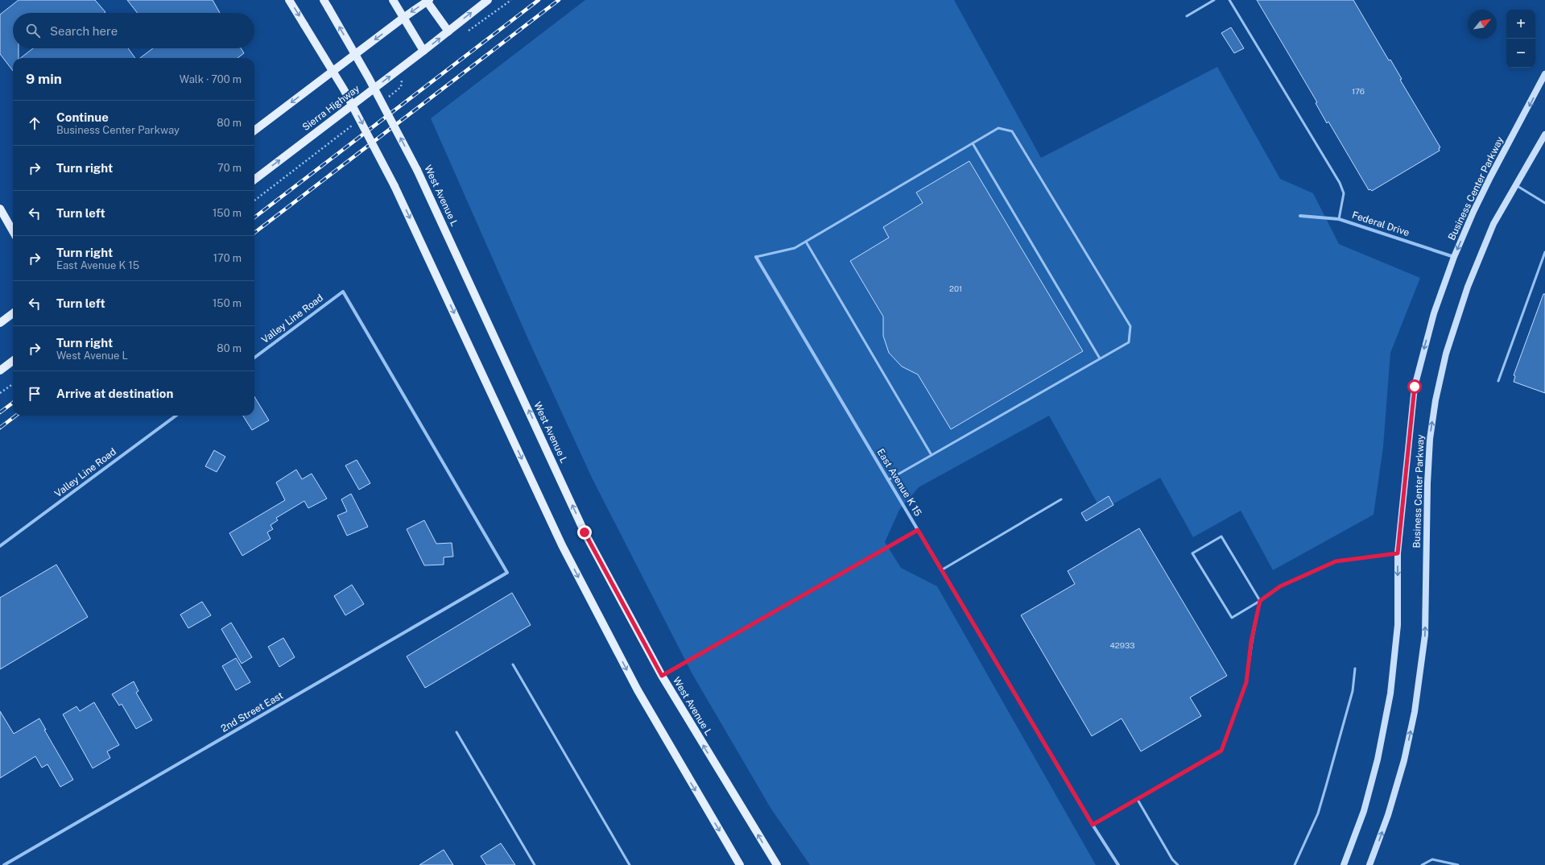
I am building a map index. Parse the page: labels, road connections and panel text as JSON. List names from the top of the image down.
{
  "streets": {
    "main road": ["Sierra Highway", "Business Center Parkway", "West Avenue L"],
    "street": [
      "Federal Drive",
      "Valley Line Road",
      "East Avenue K 15",
      "2nd Street East"
    ]
  },
  "crossings": [
    ["Business Center Parkway", "Federal Drive"],
    ["Valley Line Road", "2nd Street East"]
  ],
  "house_numbers": ["176", "201", "42933"],
  "north": "top right",
  "page": {
    "map_buttons": ["+", "−"],
    "search": "Search here",
    "heading": ["9 min", "Walk · 700 m"],
    "list": [
      ["Continue", "Business Center Parkway", "80 m"],
      ["Turn right", "70 m"],
      ["Turn left", "150 m"],
      ["Turn right", "East Avenue K 15", "170 m"],
      ["Turn left", "150 m"],
      ["Turn right", "West Avenue L", "80 m"],
      "Arrive at destination"
    ]
  }
}
